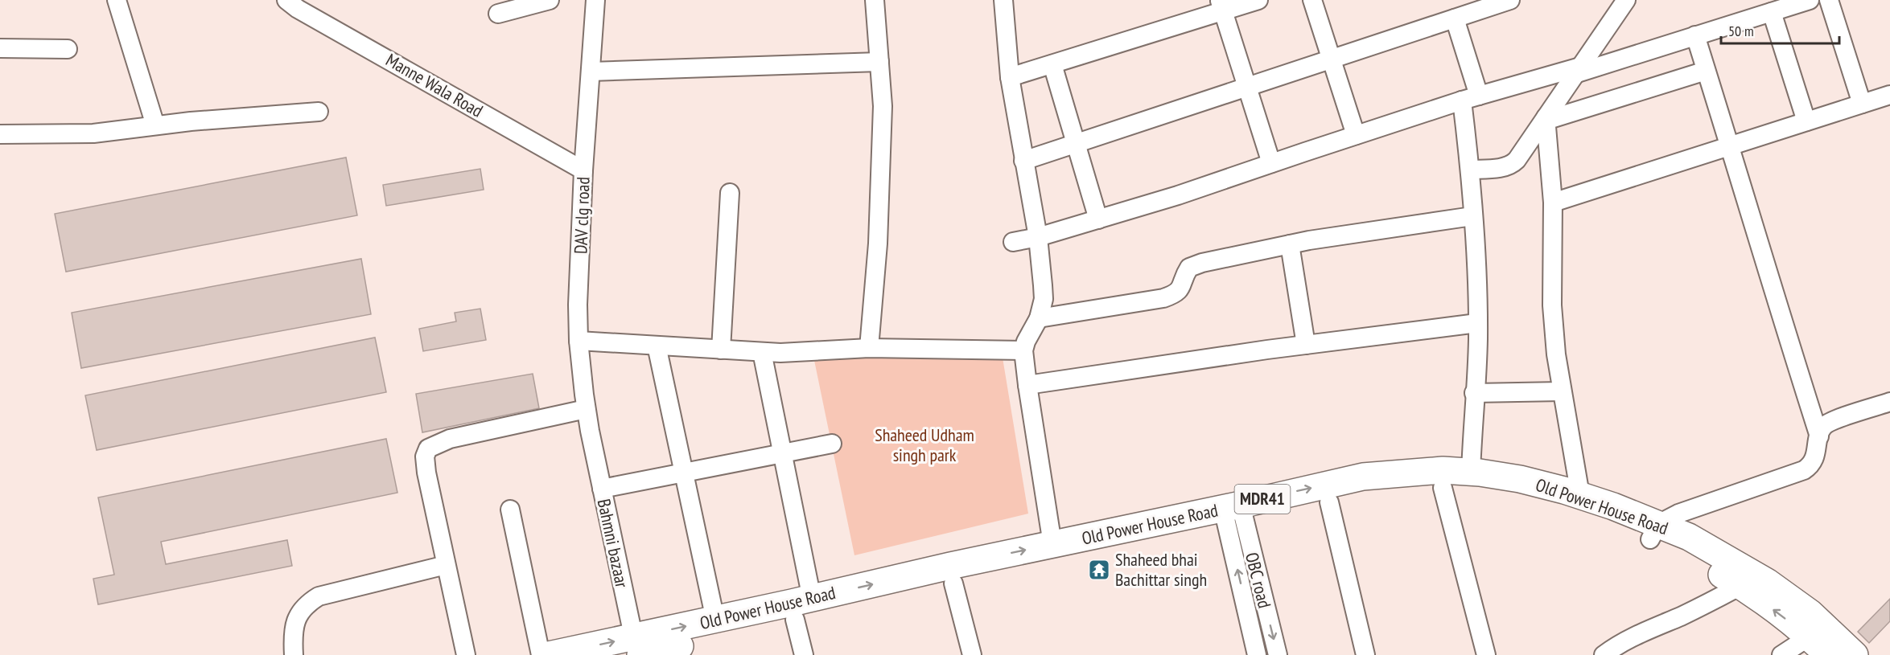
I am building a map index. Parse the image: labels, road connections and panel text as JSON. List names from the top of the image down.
{
  "streets": {
    "highway": ["MDR41", "Old Power House Road"],
    "street": [
      "Manne Wala Road",
      "DAV clg road",
      "Bahmni bazaar",
      "OBC road"
    ]
  },
  "crossings": [
    ["Manne Wala Road", "DAV clg road"],
    ["DAV clg road", "Bahmni bazaar"],
    ["MDR41", "Old Power House Road"],
    ["MDR41", "Bahmni bazaar"],
    ["Old Power House Road", "Bahmni bazaar"],
    ["Old Power House Road", "OBC road"]
  ],
  "parks": ["Shaheed Udham singh park"],
  "places": {
    "temple": ["Shaheed bhai Bachittar singh"]
  },
  "scale_bar": "50 m"
}
